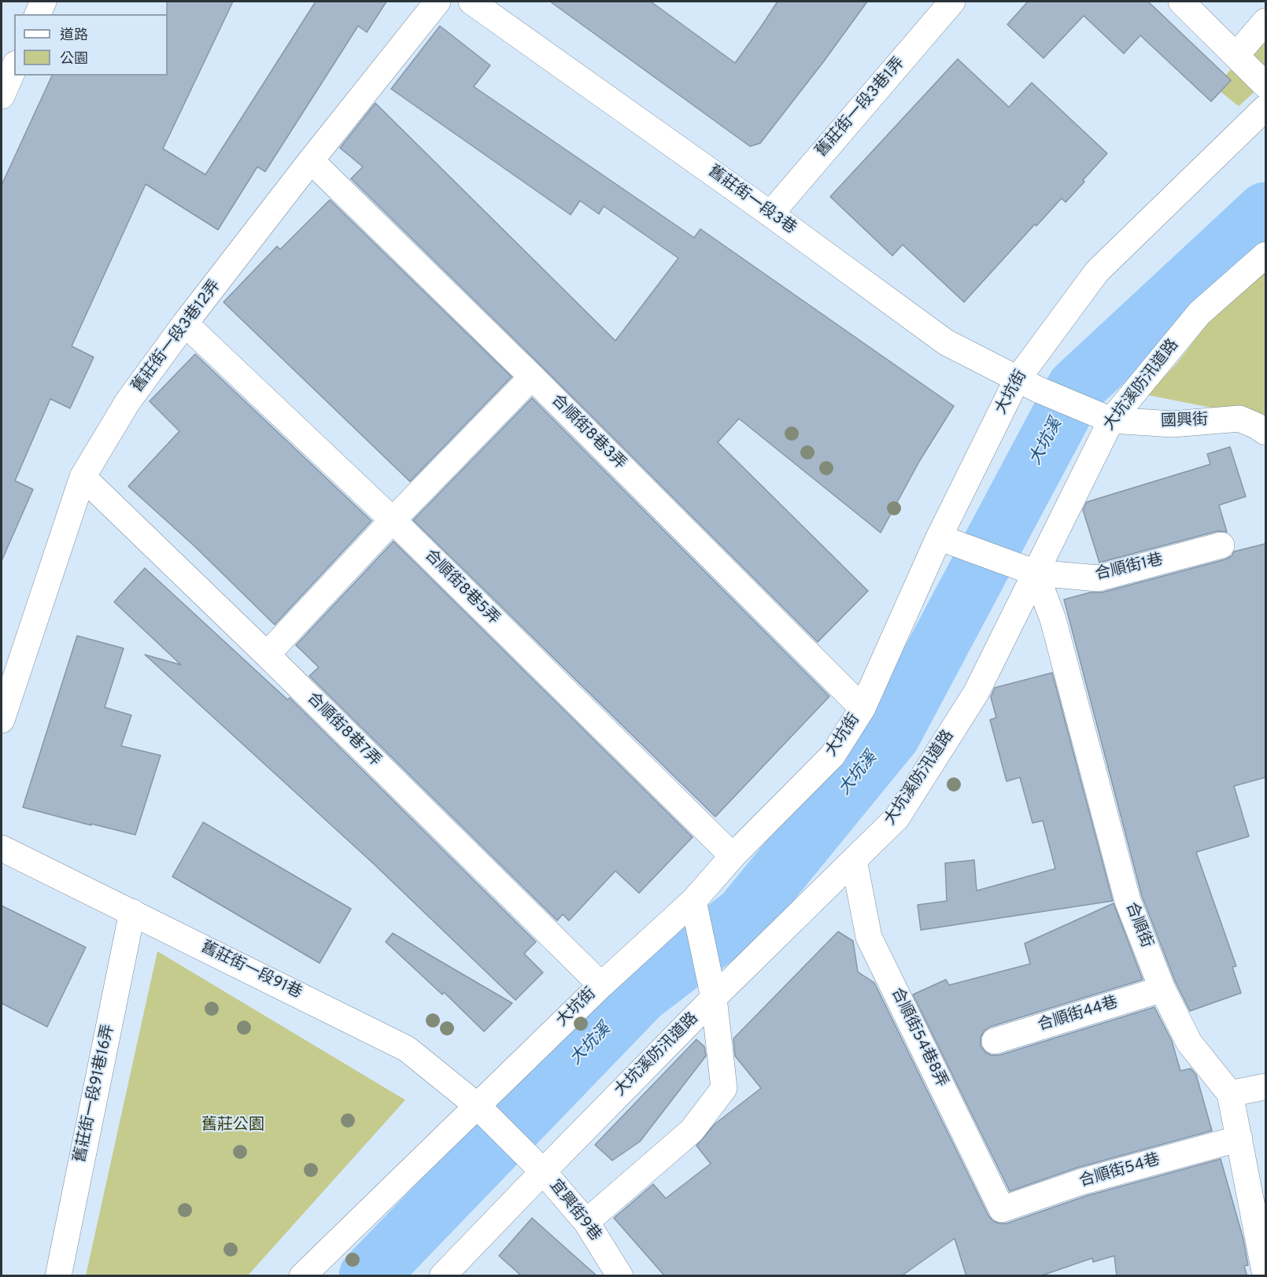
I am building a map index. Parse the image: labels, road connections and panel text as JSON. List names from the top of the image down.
{
  "streets": {
    "street": [
      "舊莊街一段3巷1弄",
      "舊莊街一段3巷",
      "舊莊街一段3巷12弄",
      "大坑溪防汛道路",
      "大坑街",
      "國興街",
      "合順街8巷3弄",
      "合順街1巷",
      "合順街8巷5弄",
      "合順街8巷7弄",
      "合順街",
      "舊莊街一段91巷",
      "合順街44巷",
      "合順街54巷8弄",
      "舊莊街一段91巷16弄",
      "合順街54巷",
      "宜興街9巷"
    ]
  },
  "crossings": [
    ["舊莊街一段3巷1弄", "舊莊街一段3巷"],
    ["舊莊街一段3巷", "大坑溪防汛道路"],
    ["舊莊街一段3巷", "大坑街"],
    ["舊莊街一段3巷", "國興街"],
    ["舊莊街一段3巷12弄", "合順街8巷3弄"],
    ["舊莊街一段3巷12弄", "合順街8巷5弄"],
    ["舊莊街一段3巷12弄", "合順街8巷7弄"],
    ["大坑溪防汛道路", "國興街"],
    ["大坑溪防汛道路", "合順街1巷"],
    ["大坑溪防汛道路", "合順街"],
    ["大坑溪防汛道路", "舊莊街一段91巷"],
    ["大坑溪防汛道路", "合順街54巷8弄"],
    ["大坑溪防汛道路", "宜興街9巷"],
    ["大坑街", "合順街8巷3弄"],
    ["大坑街", "合順街1巷"],
    ["大坑街", "合順街8巷5弄"],
    ["大坑街", "合順街8巷7弄"],
    ["大坑街", "舊莊街一段91巷"],
    ["合順街1巷", "合順街"],
    ["合順街", "合順街44巷"],
    ["合順街", "合順街54巷"],
    ["舊莊街一段91巷", "舊莊街一段91巷16弄"],
    ["舊莊街一段91巷", "宜興街9巷"],
    ["合順街54巷8弄", "合順街54巷"]
  ],
  "water": ["大坑溪"],
  "parks": ["舊莊公園"],
  "legend": ["道路", "公園"]
}
